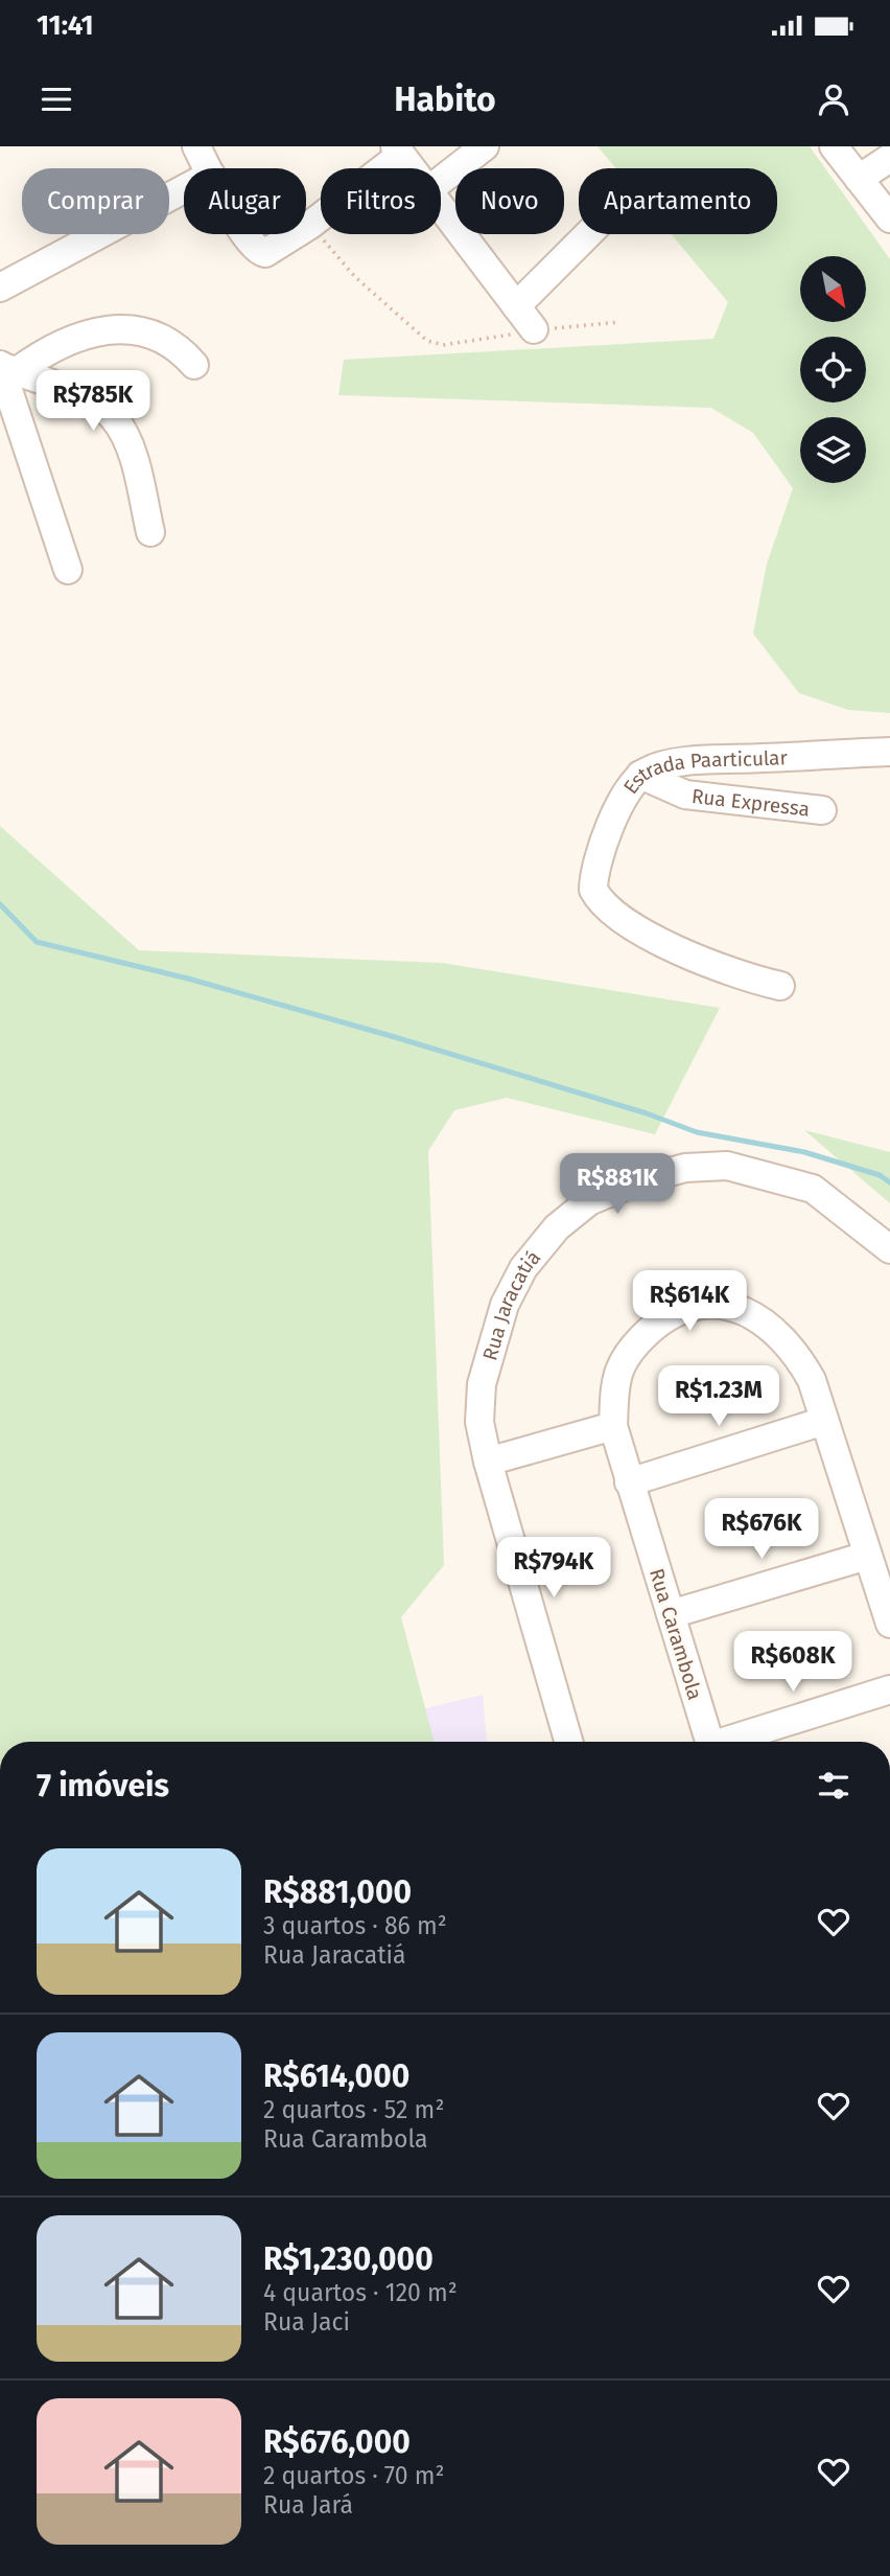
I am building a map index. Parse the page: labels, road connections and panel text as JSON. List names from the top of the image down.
{
  "streets": {
    "street": [
      "Estrada Paarticular",
      "Rua Expressa",
      "Rua Jaracatiá",
      "Rua Carambola"
    ]
  },
  "crossings": [
    ["Estrada Paarticular", "Rua Expressa"]
  ],
  "north": "bottom right",
  "page": {
    "status": "11:41",
    "header": "Habito",
    "chip": [
      "Comprar",
      "Alugar",
      "Filtros",
      "Novo",
      "Apartamento"
    ],
    "price": [
      "R$785K",
      "R$881K",
      "R$614K",
      "R$1.23M",
      "R$676K",
      "R$794K",
      "R$608K"
    ],
    "heading": "7 imóveis",
    "list": [
      {
        "name": "R$881,000",
        "note": "3 quartos · 86 m² · Rua Jaracatiá"
      },
      {
        "name": "R$614,000",
        "note": "2 quartos · 52 m² · Rua Carambola"
      },
      {
        "name": "R$1,230,000",
        "note": "4 quartos · 120 m² · Rua Jaci"
      },
      {
        "name": "R$676,000",
        "note": "2 quartos · 70 m² · Rua Jará"
      }
    ]
  }
}
